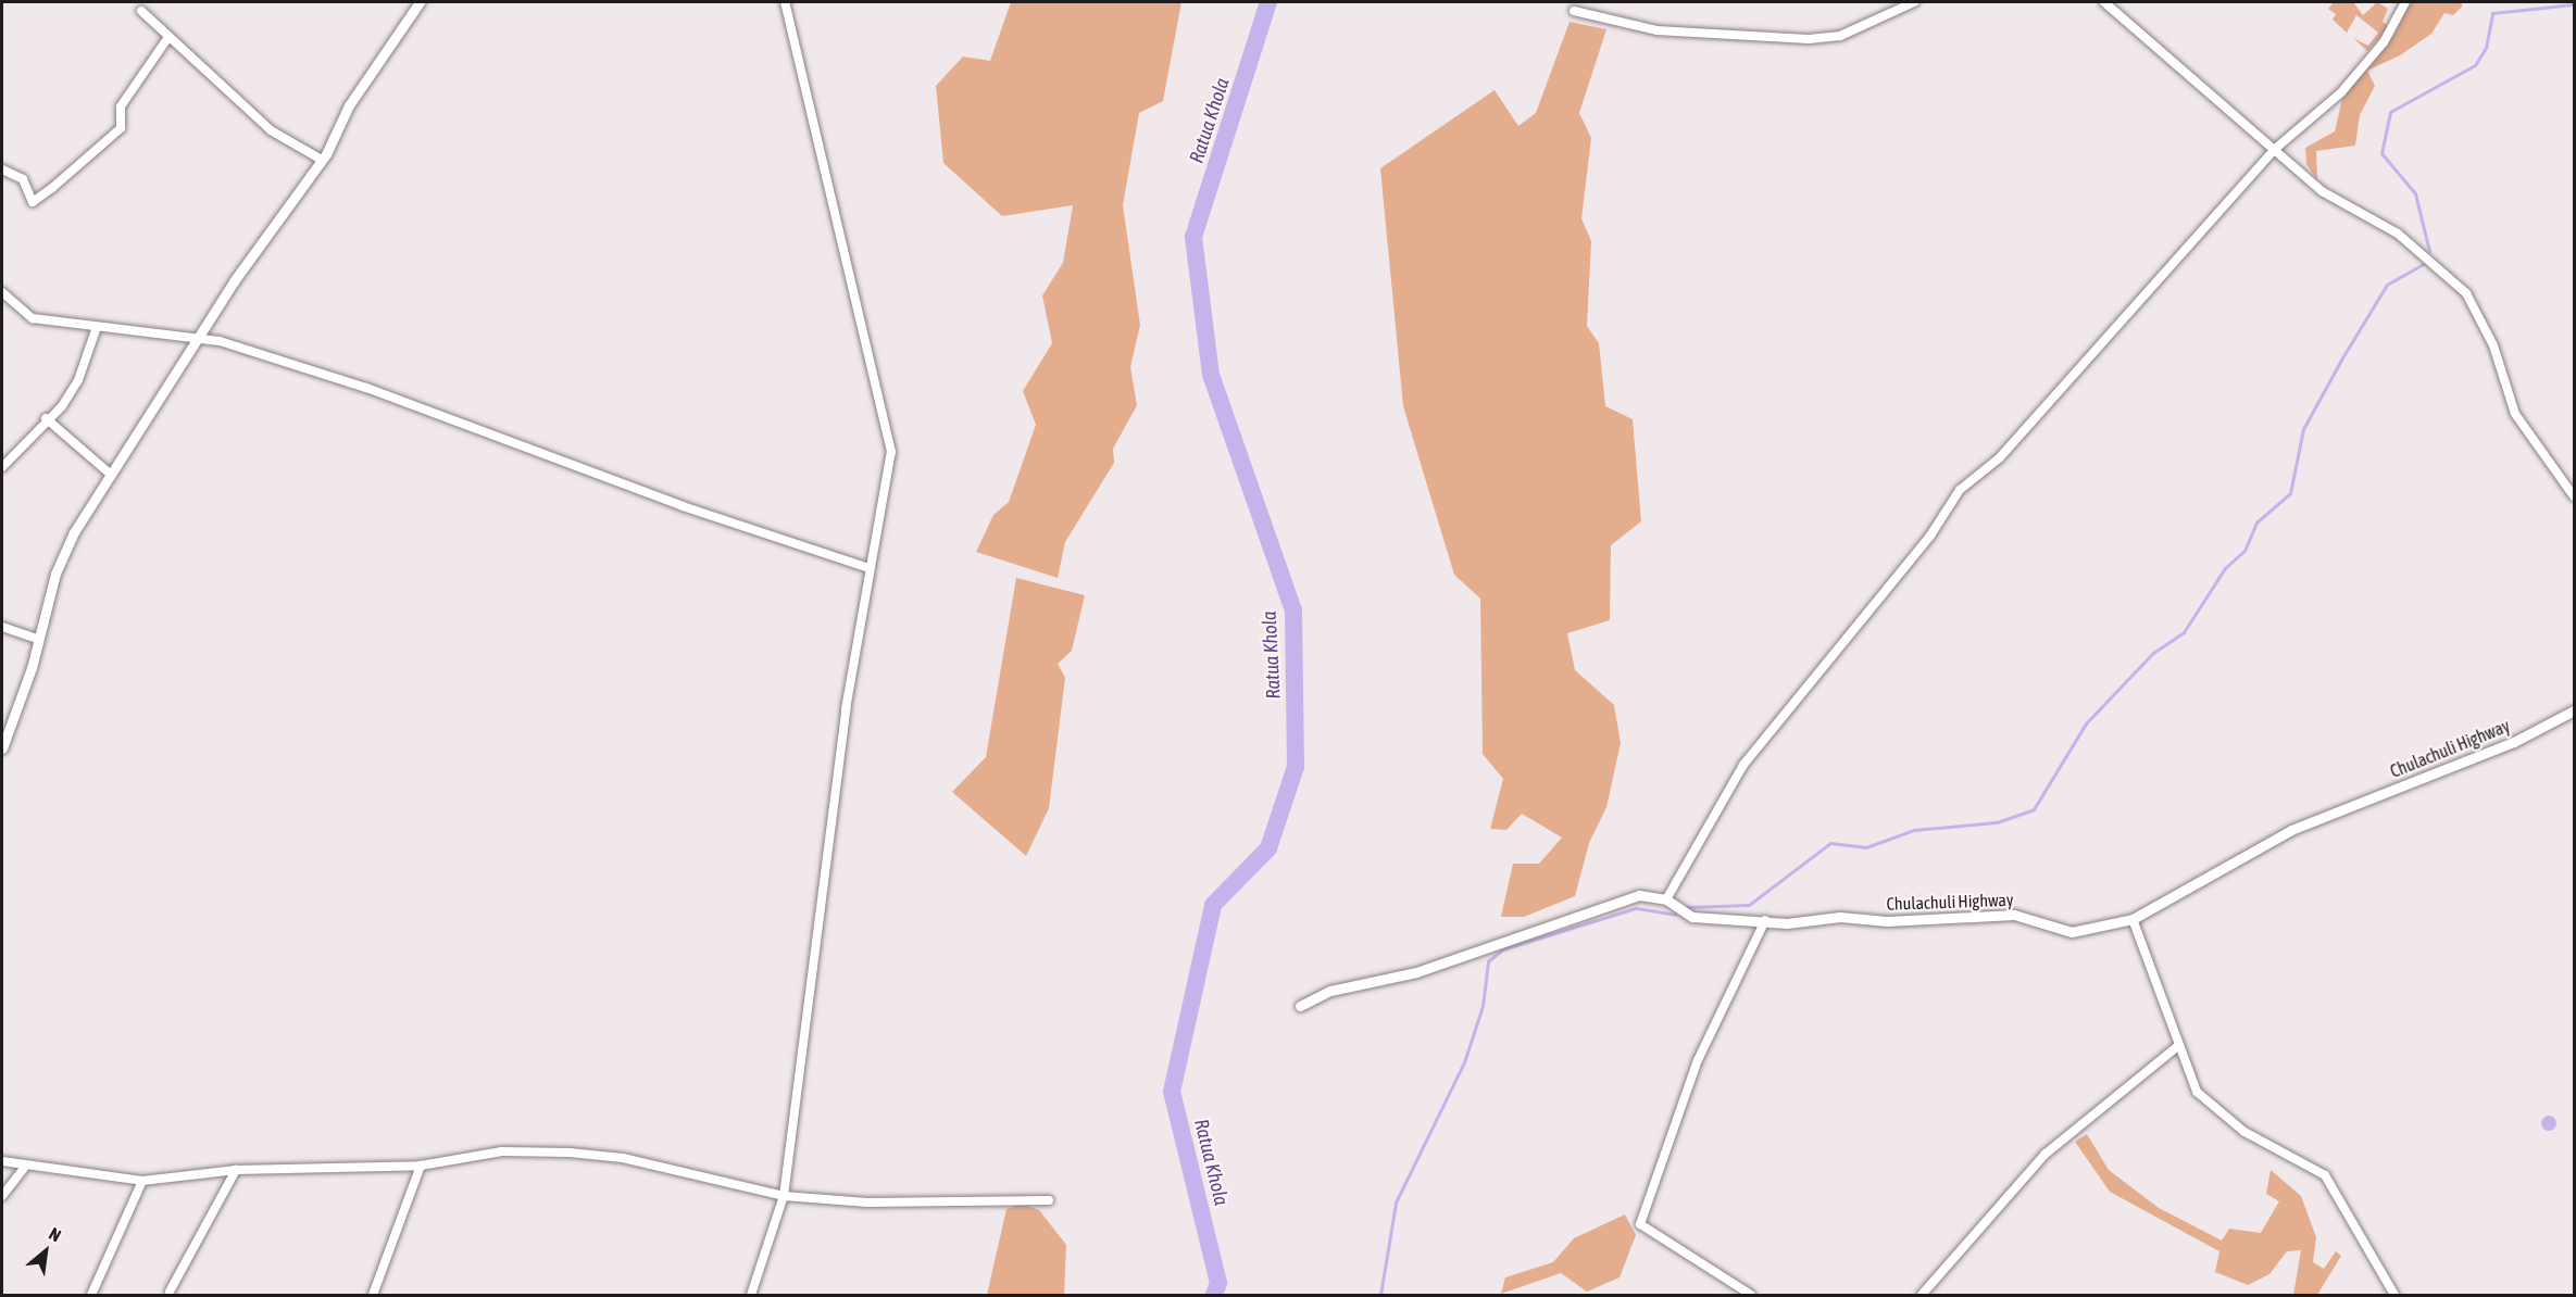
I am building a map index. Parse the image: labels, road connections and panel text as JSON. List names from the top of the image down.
{
  "streets": {
    "street": ["Chulachuli Highway"]
  },
  "water": ["Ratua Khola"],
  "north": "top right"
}
